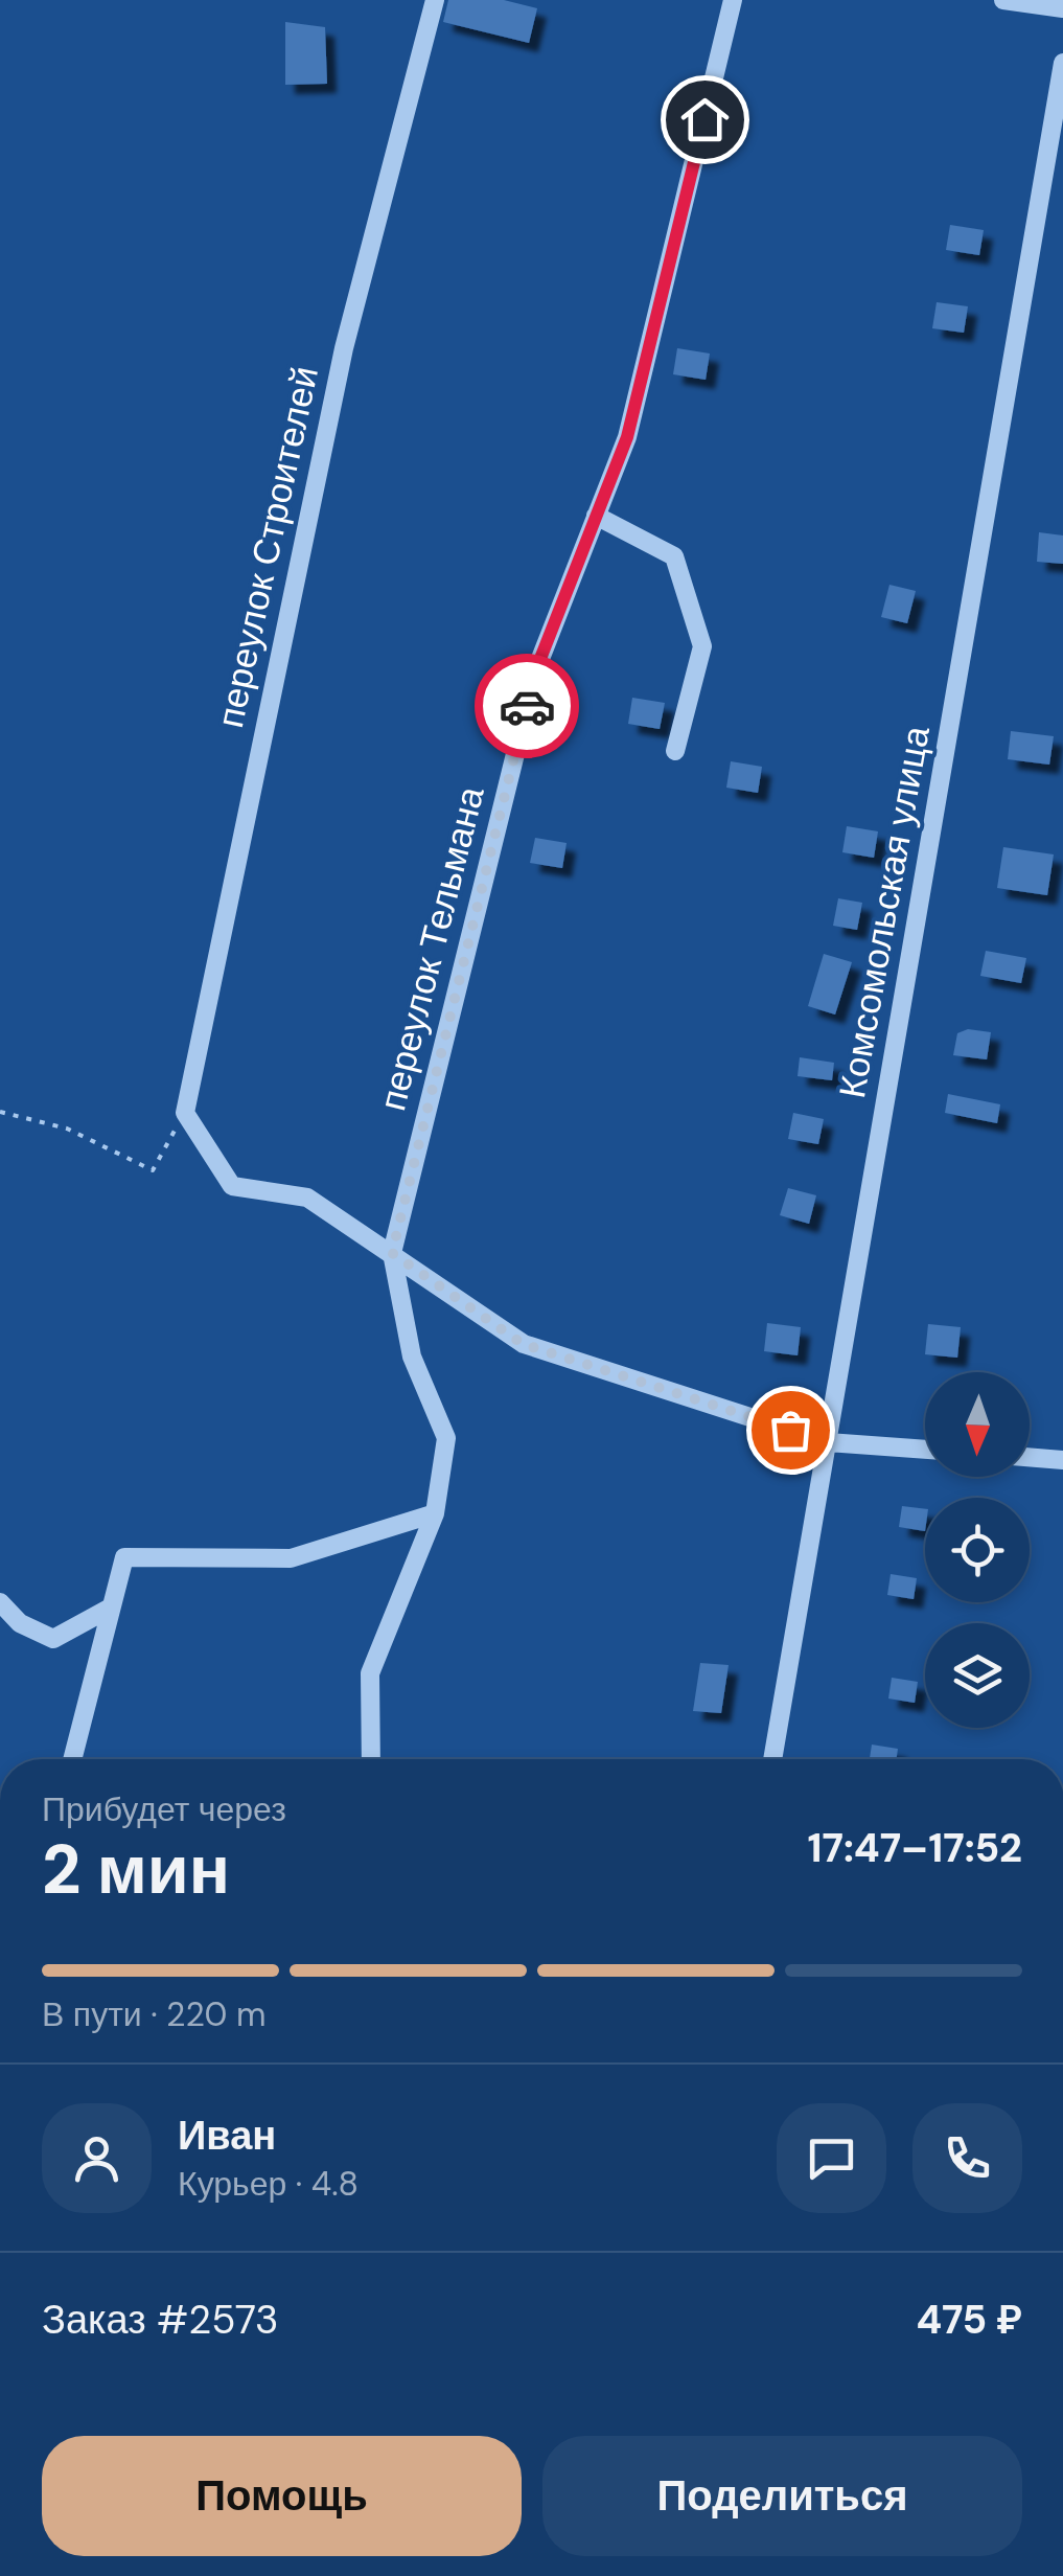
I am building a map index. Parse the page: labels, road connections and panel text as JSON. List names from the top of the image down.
{
  "streets": {
    "street": ["переулок Строителей", "Комсомольская улица", "переулок Тельмана"]
  },
  "north": "bottom",
  "page": {
    "heading": ["2 мин", "Прибудет через", "17:47–17:52"],
    "panel": [
      "Иван",
      "Курьер · 4.8",
      "Заказ #2573",
      "475 ₽"
    ],
    "bar": "В пути · 220 m",
    "buttons": ["Помощь", "Поделиться"]
  }
}
